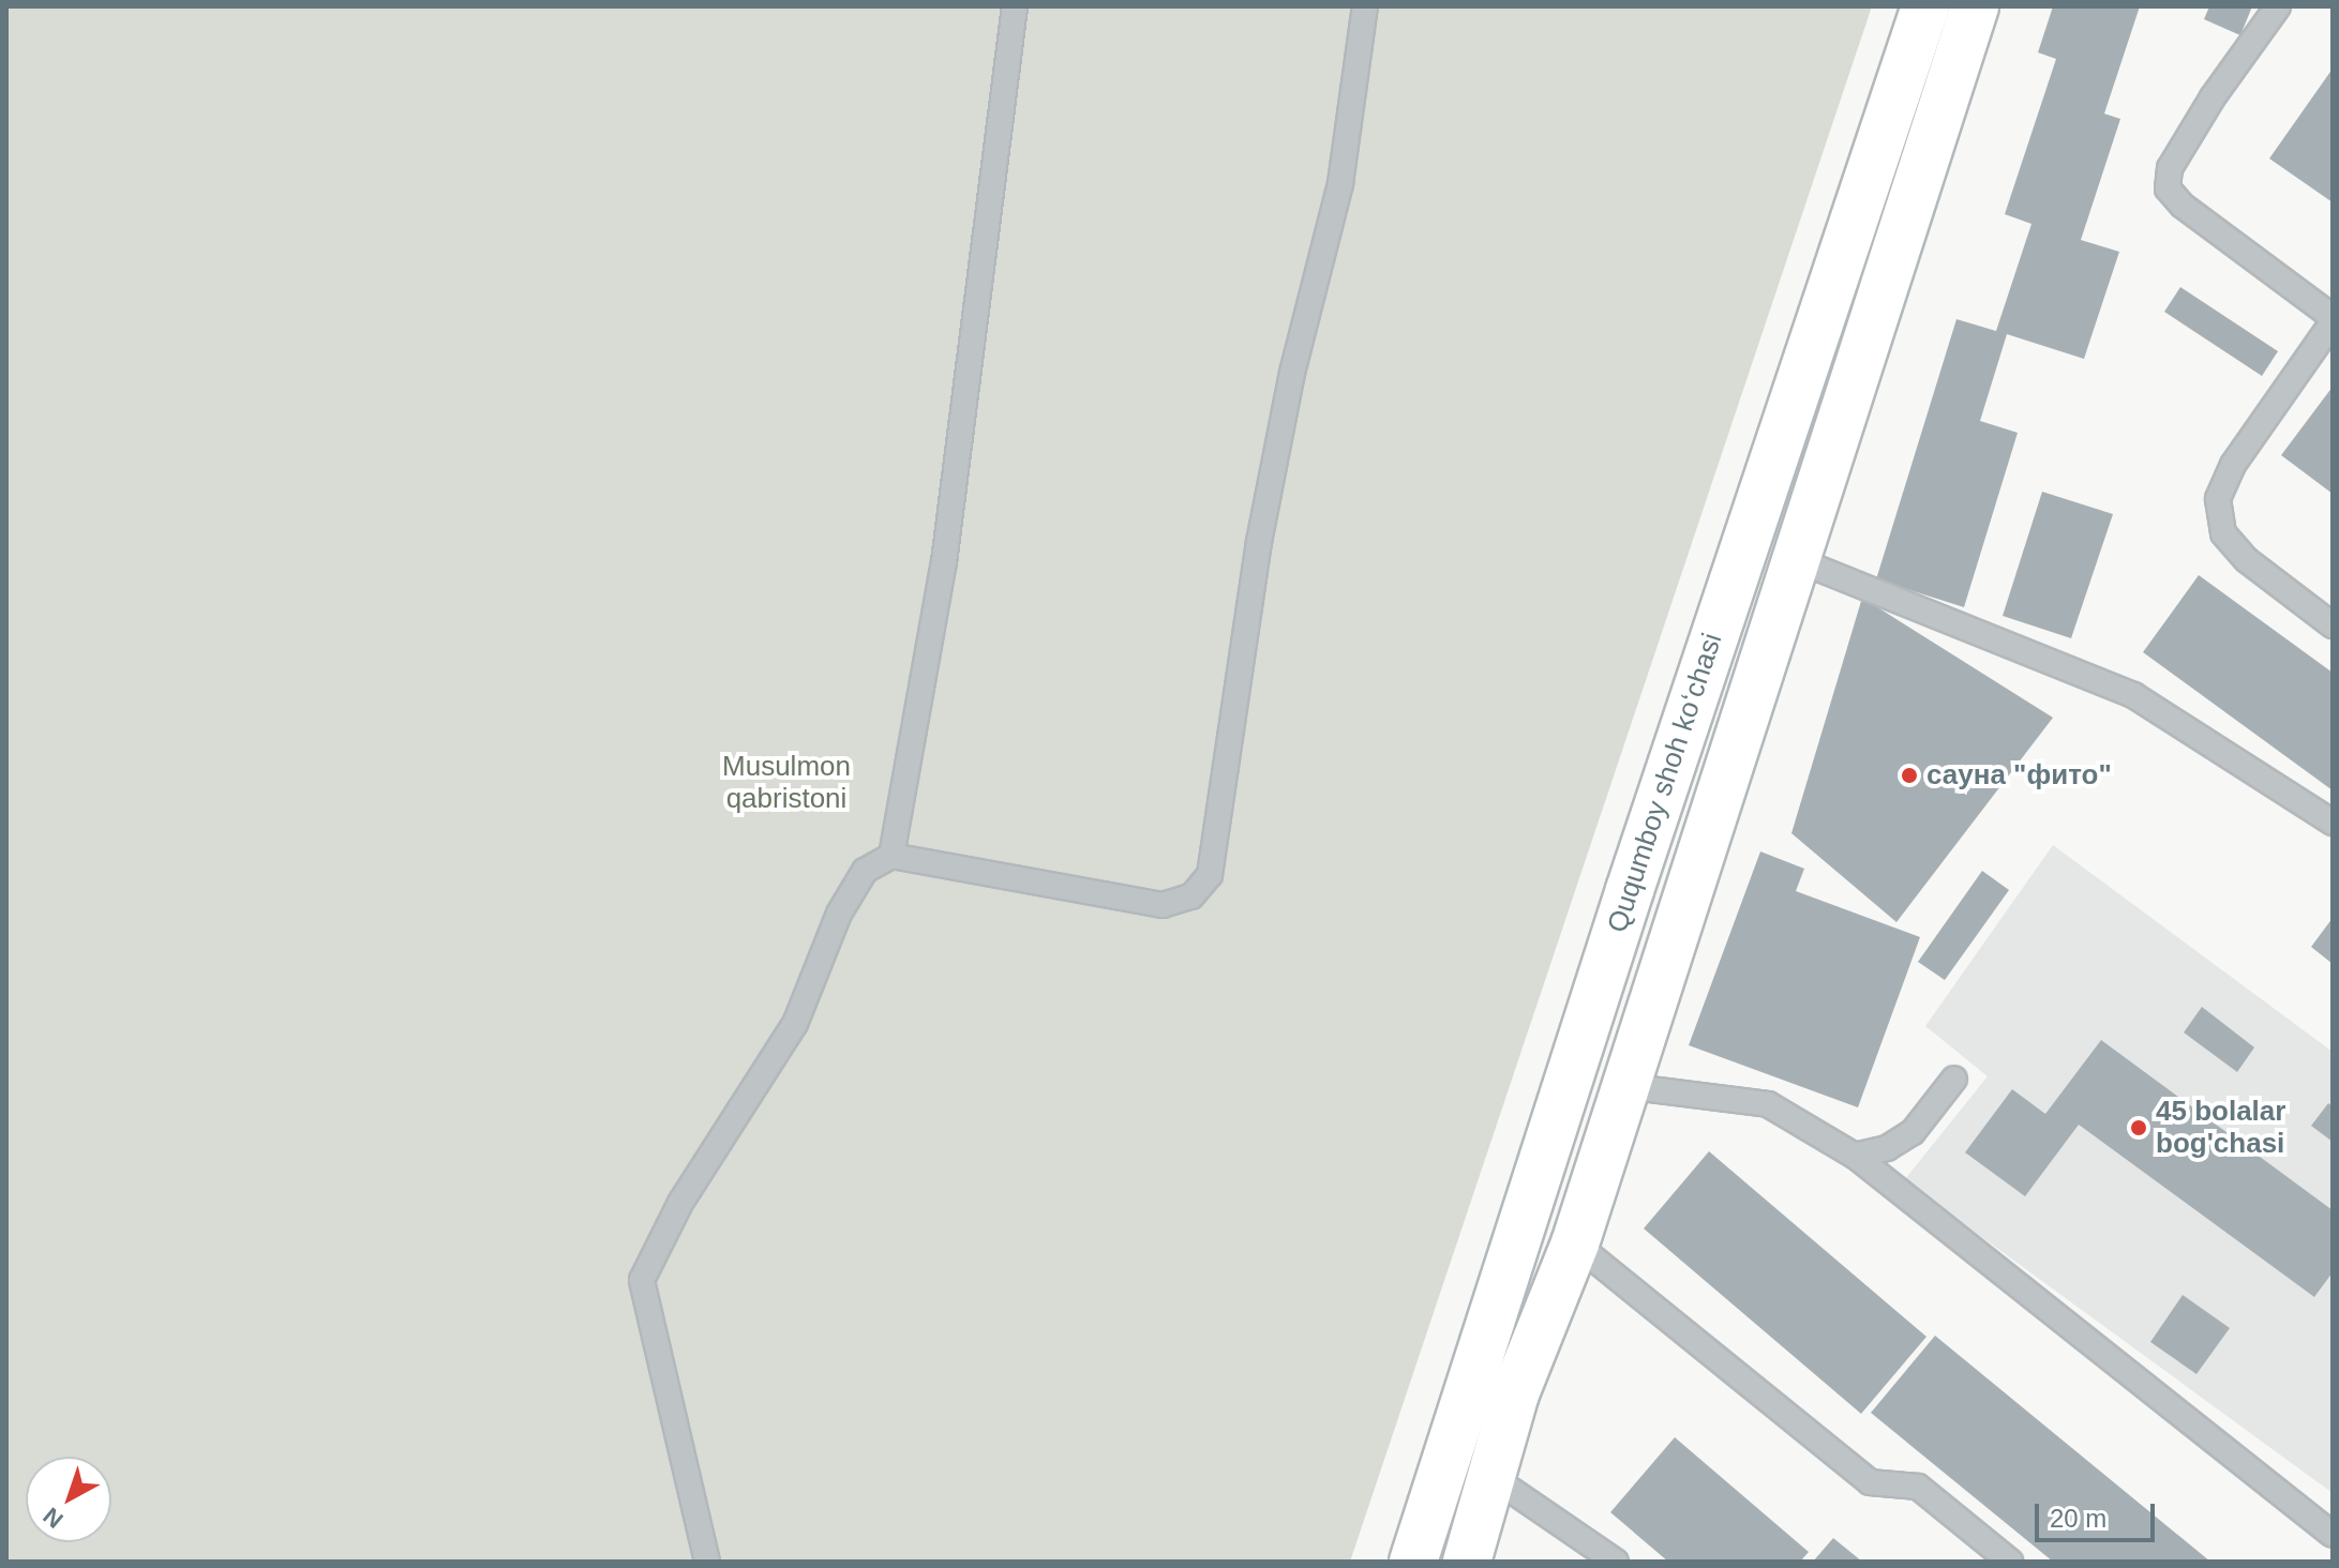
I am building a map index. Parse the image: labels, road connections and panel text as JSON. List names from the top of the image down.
{
  "streets": {
    "main road": ["Ququmboy shoh koʻchasi"]
  },
  "parks": ["Musulmon qabristoni"],
  "places": ["сауна \"фито\"", "45 bolalar bog'chasi"],
  "scale_bar": "20 m",
  "north": "bottom left"
}
